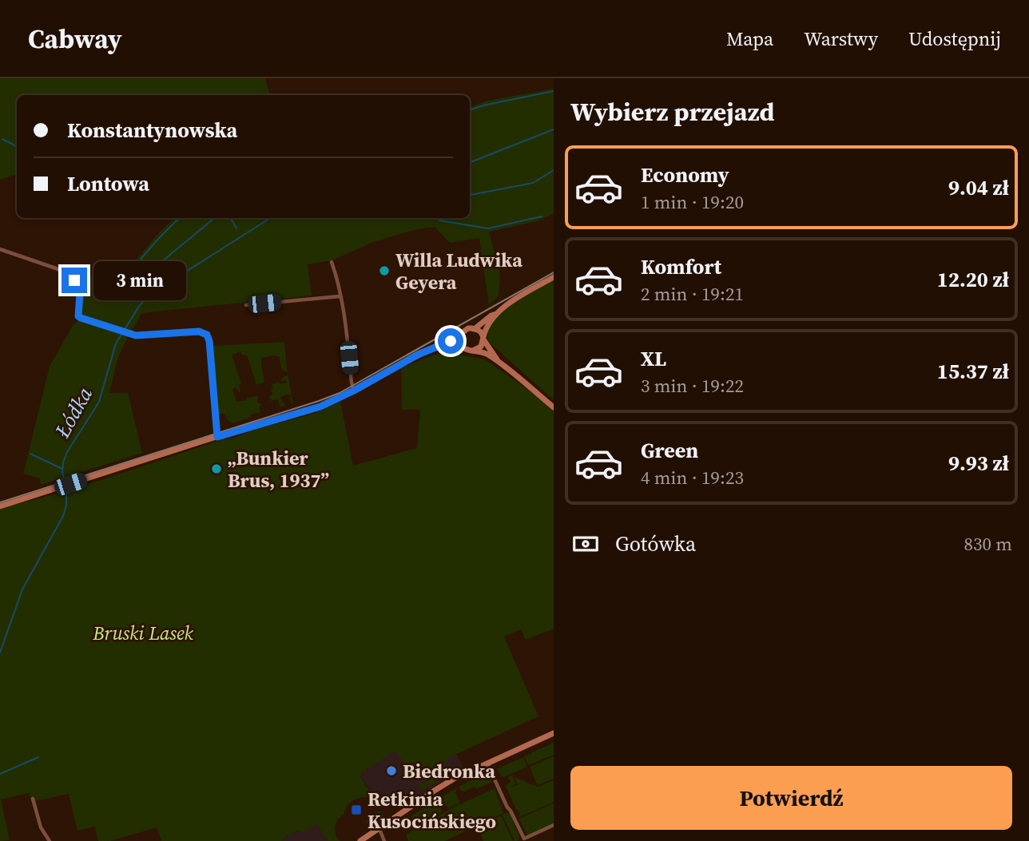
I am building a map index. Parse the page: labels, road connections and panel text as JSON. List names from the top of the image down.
{
  "water": ["Łódka"],
  "parks": ["Bruski Lasek"],
  "places": {
    "other": ["Willa Ludwika Geyera", "„Bunkier Brus, 1937”", "Biedronka"],
    "transit": ["Retkinia Kusocińskiego"]
  },
  "page": {
    "header": "Cabway",
    "nav": ["Mapa", "Warstwy", "Udostępnij"],
    "heading": "Wybierz przejazd",
    "banner": ["Konstantynowska", "Lontowa"],
    "list": [
      {
        "name": "Economy",
        "note": "1 min · 19:20",
        "value": "9.04 zł"
      },
      {
        "name": "Komfort",
        "note": "2 min · 19:21",
        "value": "12.20 zł"
      },
      {
        "name": "XL",
        "note": "3 min · 19:22",
        "value": "15.37 zł"
      },
      {
        "name": "Green",
        "note": "4 min · 19:23",
        "value": "9.93 zł"
      }
    ],
    "bubble": "3 min",
    "pay": ["Gotówka", "830 m"],
    "buttons": "Potwierdź"
  }
}
